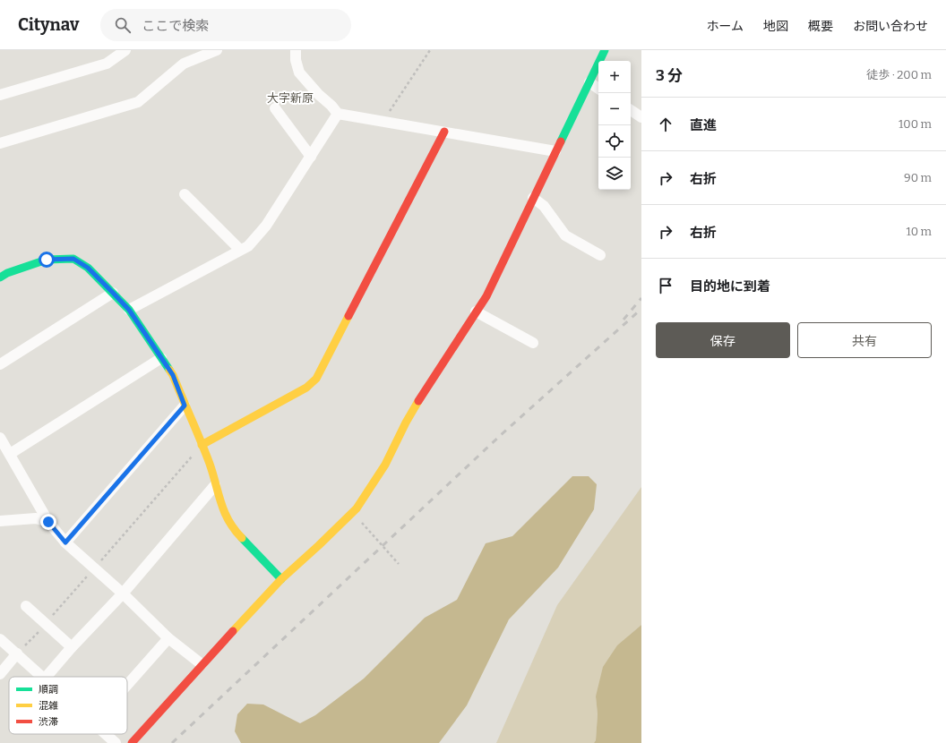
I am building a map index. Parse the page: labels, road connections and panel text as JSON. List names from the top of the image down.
{
  "districts": ["大字新原"],
  "legend": ["順調", "混雑", "渋滞"],
  "page": {
    "header": "Citynav",
    "search": "ここで検索",
    "nav": [
      "ホーム",
      "地図",
      "概要",
      "お問い合わせ"
    ],
    "heading": ["3 分", "徒歩 · 200 m"],
    "map_buttons": ["+", "−"],
    "list": [
      ["直進", "100 m"],
      ["右折", "90 m"],
      ["右折", "10 m"],
      "目的地に到着"
    ],
    "buttons": ["保存", "共有"]
  }
}
